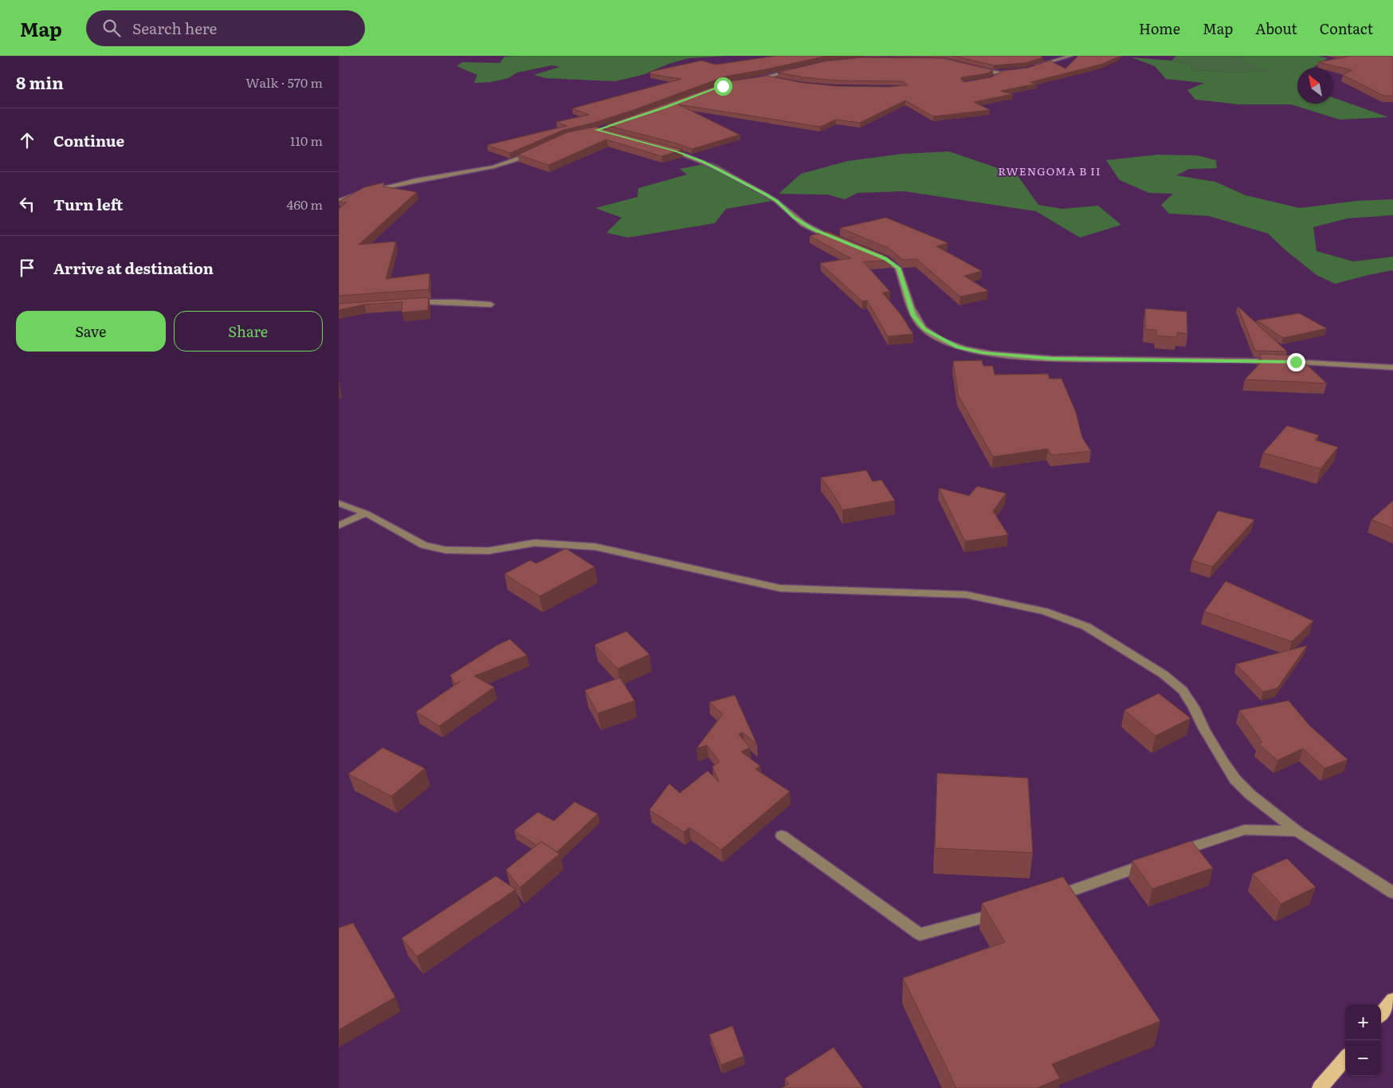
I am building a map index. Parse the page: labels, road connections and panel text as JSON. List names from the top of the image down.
{
  "districts": ["RWENGOMA B II"],
  "north": "top left",
  "page": {
    "header": "Map",
    "search": "Search here",
    "nav": [
      "Home",
      "Map",
      "About",
      "Contact"
    ],
    "heading": ["8 min", "Walk · 570 m"],
    "list": [
      ["Continue", "110 m"],
      ["Turn left", "460 m"],
      "Arrive at destination"
    ],
    "buttons": ["Save", "Share"],
    "map_buttons": ["+", "−"]
  }
}
